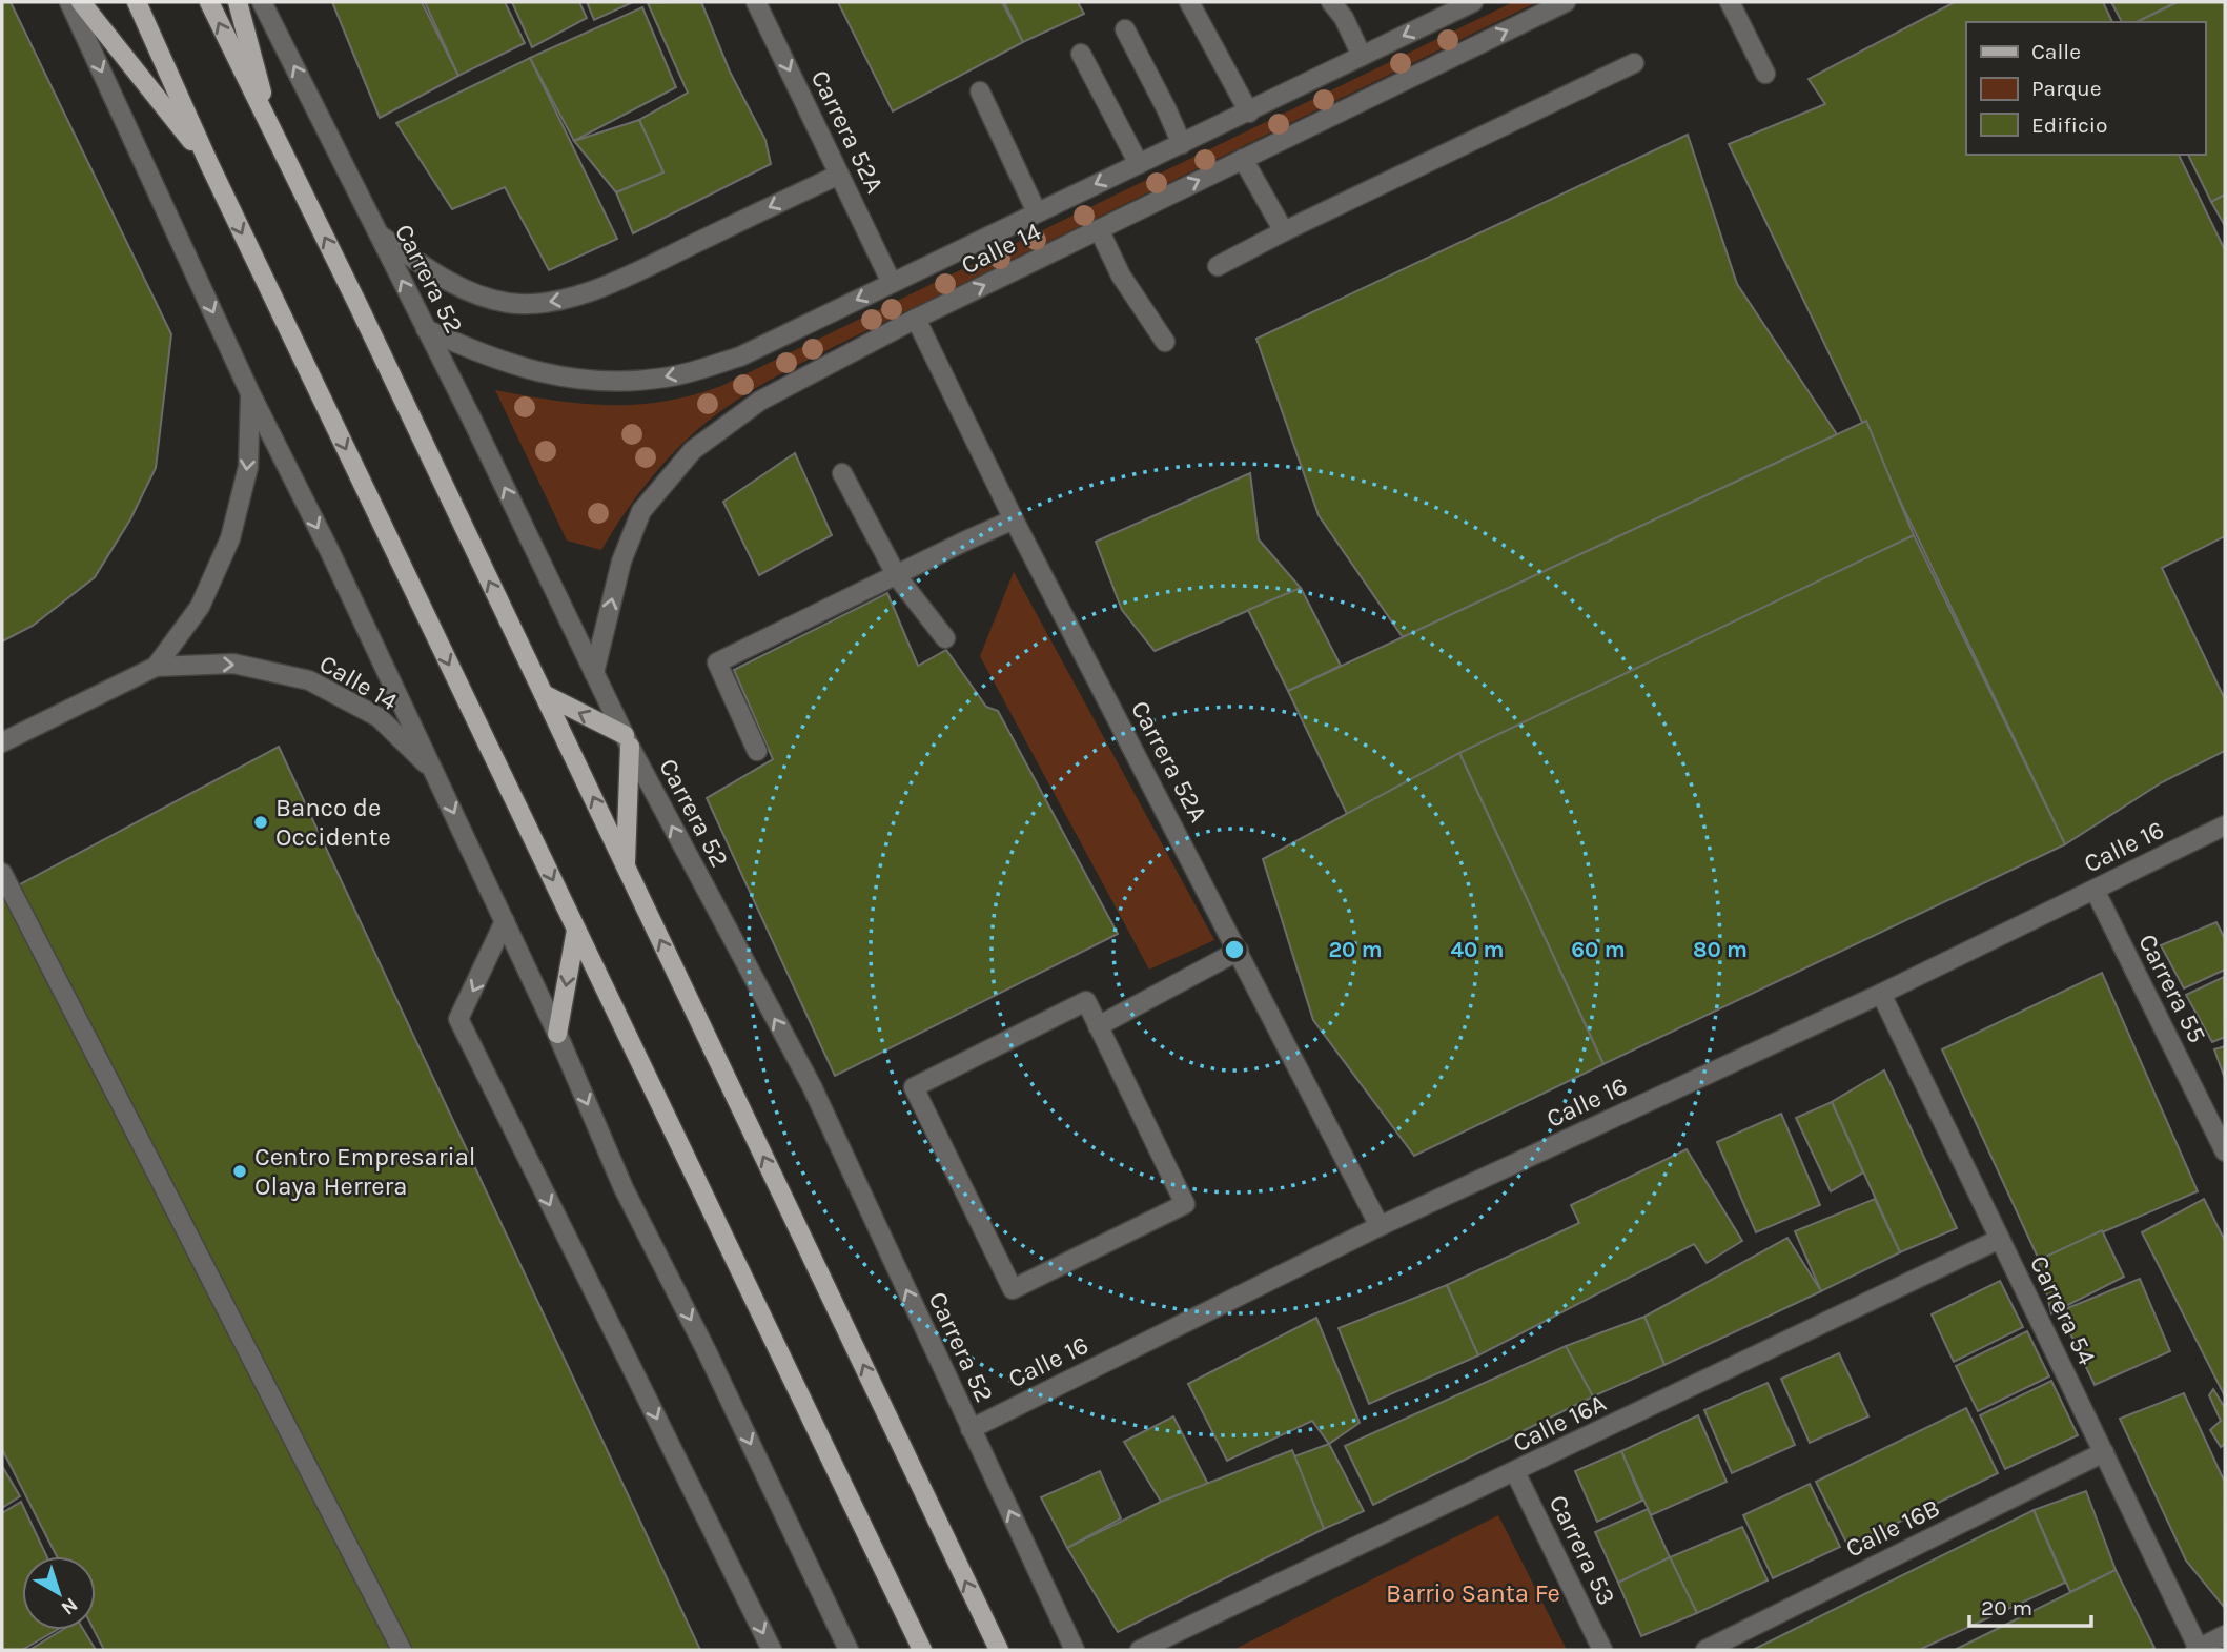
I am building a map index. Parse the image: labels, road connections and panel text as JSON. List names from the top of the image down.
{
  "streets": {
    "street": [
      "Carrera 52A",
      "Calle 14",
      "Carrera 52",
      "Calle 16",
      "Carrera 55",
      "Carrera 54",
      "Calle 16A",
      "Calle 16B",
      "Carrera 53"
    ]
  },
  "crossings": [
    ["Carrera 52A", "Calle 14"],
    ["Carrera 52A", "Calle 16"],
    ["Calle 14", "Carrera 52"],
    ["Carrera 52", "Calle 16"],
    ["Calle 16", "Carrera 55"],
    ["Calle 16", "Carrera 54"],
    ["Carrera 54", "Calle 16A"],
    ["Carrera 54", "Calle 16B"],
    ["Calle 16A", "Carrera 53"]
  ],
  "one_way": ["Carrera 52"],
  "parks": ["Barrio Santa Fe"],
  "places": ["Banco de Occidente", "Centro Empresarial Olaya Herrera"],
  "legend": ["Calle", "Parque", "Edificio"],
  "scale_bar": "20 m",
  "north": "bottom right",
  "rings": [
    "20 m",
    "40 m",
    "60 m",
    "80 m"
  ]
}
